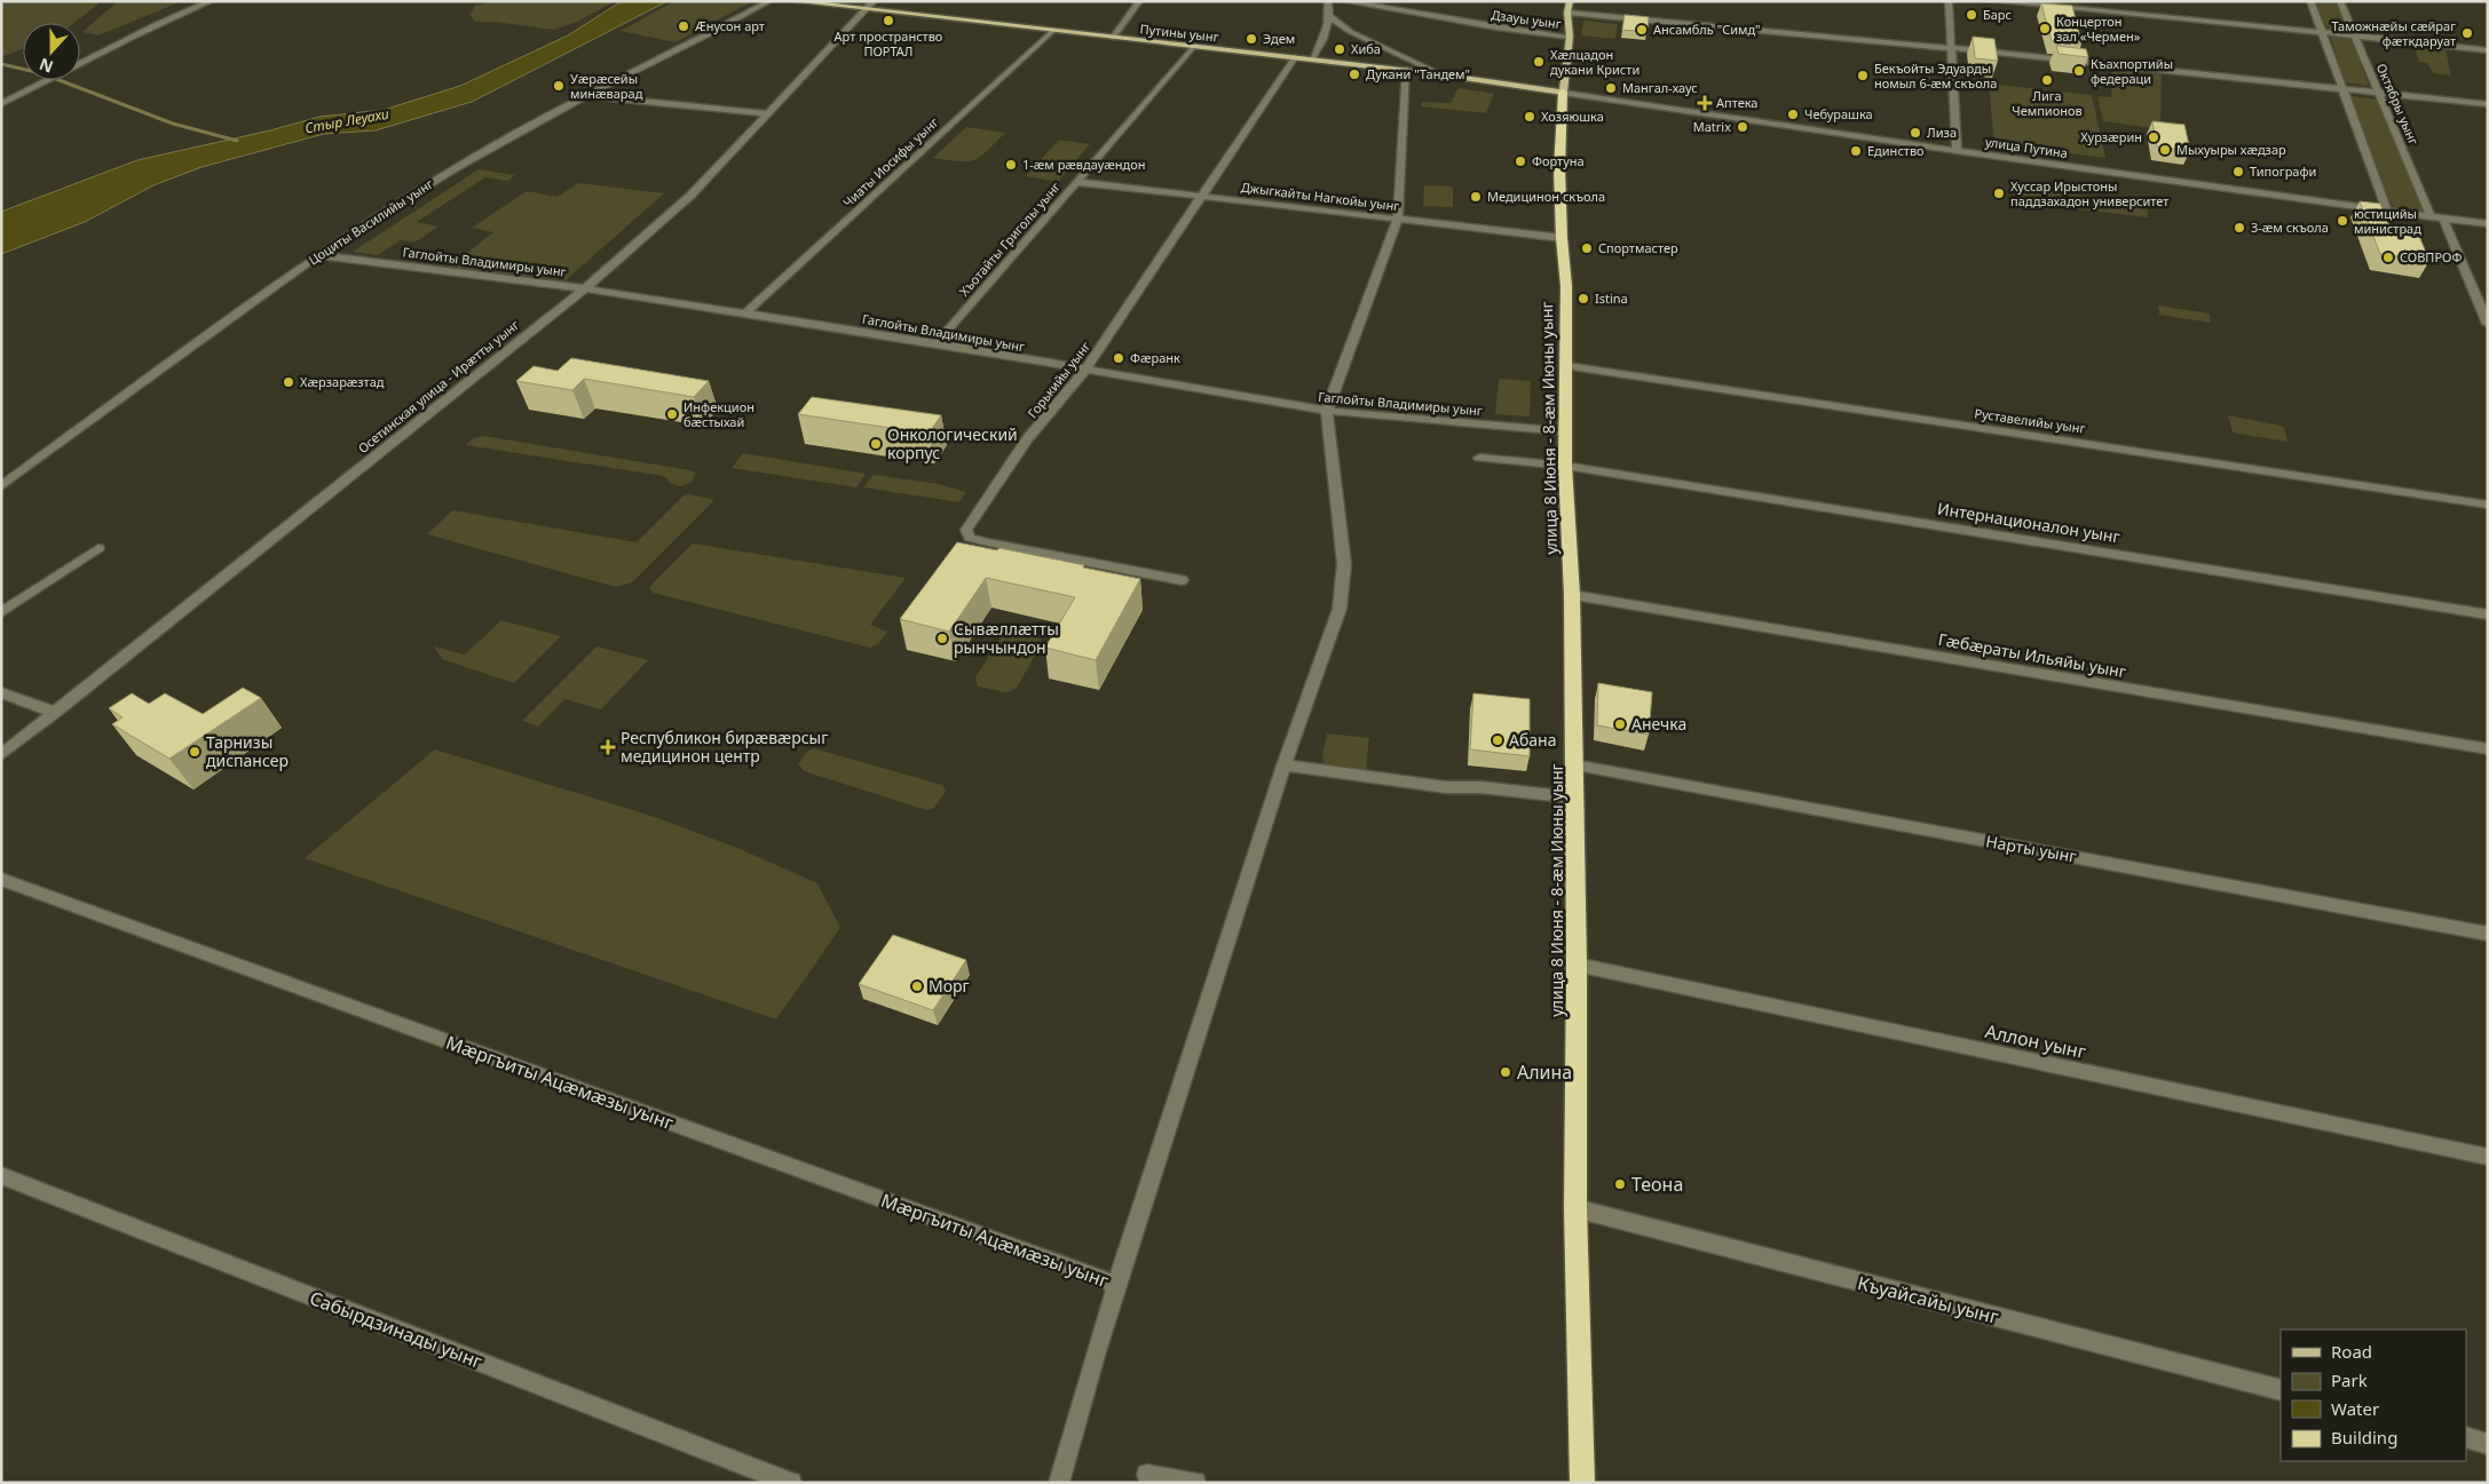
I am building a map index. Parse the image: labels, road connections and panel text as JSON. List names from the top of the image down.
{
  "streets": {
    "highway": ["улица 8 Июня - 8-ӕм Июны уынг"],
    "main road": ["Путины уынг"],
    "street": [
      "Дзауы уынг",
      "Октябры уынг",
      "улица Путина",
      "Чиаты Иосифы уынг",
      "Джыгкайты Нагкойы уынг",
      "Цоциты Василийы уынг",
      "Хъотайты Григолы уынг",
      "Гаглойты Владимиры уынг",
      "Горькийы уынг",
      "Осетинская улица - Ирæтты уынг",
      "Руставелийы уынг",
      "Интернационалон уынг",
      "Гæбæраты Ильяйы уынг",
      "Нарты уынг",
      "Аллон уынг",
      "Мӕргъиты Ацӕмӕзы уынг",
      "Къуайсайы уынг",
      "Сабырдзинады уынг"
    ]
  },
  "crossings": [
    ["Путины уынг", "улица Путина"],
    ["Путины уынг", "Чиаты Иосифы уынг"],
    ["Путины уынг", "Хъотайты Григолы уынг"],
    ["Путины уынг", "Горькийы уынг"],
    ["Путины уынг", "Осетинская улица - Ирæтты уынг"],
    ["Путины уынг", "улица 8 Июня - 8-ӕм Июны уынг"],
    ["Октябры уынг", "улица Путина"],
    ["улица Путина", "улица 8 Июня - 8-ӕм Июны уынг"],
    ["Чиаты Иосифы уынг", "Гаглойты Владимиры уынг"],
    ["Джыгкайты Нагкойы уынг", "Хъотайты Григолы уынг"],
    ["Джыгкайты Нагкойы уынг", "Горькийы уынг"],
    ["Джыгкайты Нагкойы уынг", "улица 8 Июня - 8-ӕм Июны уынг"],
    ["Цоциты Василийы уынг", "Гаглойты Владимиры уынг"],
    ["Хъотайты Григолы уынг", "Гаглойты Владимиры уынг"],
    ["Гаглойты Владимиры уынг", "Горькийы уынг"],
    ["Гаглойты Владимиры уынг", "Осетинская улица - Ирæтты уынг"],
    ["Гаглойты Владимиры уынг", "улица 8 Июня - 8-ӕм Июны уынг"],
    ["Руставелийы уынг", "улица 8 Июня - 8-ӕм Июны уынг"],
    ["улица 8 Июня - 8-ӕм Июны уынг", "Интернационалон уынг"],
    ["улица 8 Июня - 8-ӕм Июны уынг", "Гæбæраты Ильяйы уынг"],
    ["улица 8 Июня - 8-ӕм Июны уынг", "Нарты уынг"],
    ["улица 8 Июня - 8-ӕм Июны уынг", "Аллон уынг"],
    ["улица 8 Июня - 8-ӕм Июны уынг", "Къуайсайы уынг"]
  ],
  "water": ["Стыр Леуахи"],
  "places": {
    "other": [
      "Барс",
      "Арт пространство ПОРТАЛ",
      "Æнусон арт",
      "Концертон зал «Чермен»",
      "Ансамбль \"Симд\"",
      "Таможнæйы сæйраг фæткдаруат",
      "Эдем",
      "Хиба",
      "Хæлцадон дукани Кристи",
      "Къахпортийы федераци",
      "Дукани \"Тандем\"",
      "Бекъойты Эдуарды номыл 6-æм скъола",
      "Лига Чемпионов",
      "Уæрæсейы минæварад",
      "Мангал-хаус",
      "Чебурашка",
      "Хозяюшка",
      "Matrix",
      "Лиза",
      "Хурзæрин",
      "Мыхуыры хæдзар",
      "Единство",
      "Фортуна",
      "1-æм рӕвдауӕндон",
      "Типографи",
      "Хуссар Ирыстоны паддзахадон университет",
      "Медицинон скъола",
      "юстицийы министрад",
      "3-æм скъола",
      "Спортмастер",
      "СОВПРОФ",
      "Istina",
      "Фæранк",
      "Хæрзарæзтад",
      "Инфекцион бæстыхай",
      "Онкологический корпус",
      "Сывæллæтты рынчындон",
      "Анечка",
      "Абана",
      "Тарнизы диспансер",
      "Морг",
      "Алина",
      "Теона"
    ],
    "health": ["Аптека", "Республикон бирæвæрсыг медицинон центр"]
  },
  "legend": [
    "Road",
    "Park",
    "Water",
    "Building"
  ],
  "north": "bottom"
}
